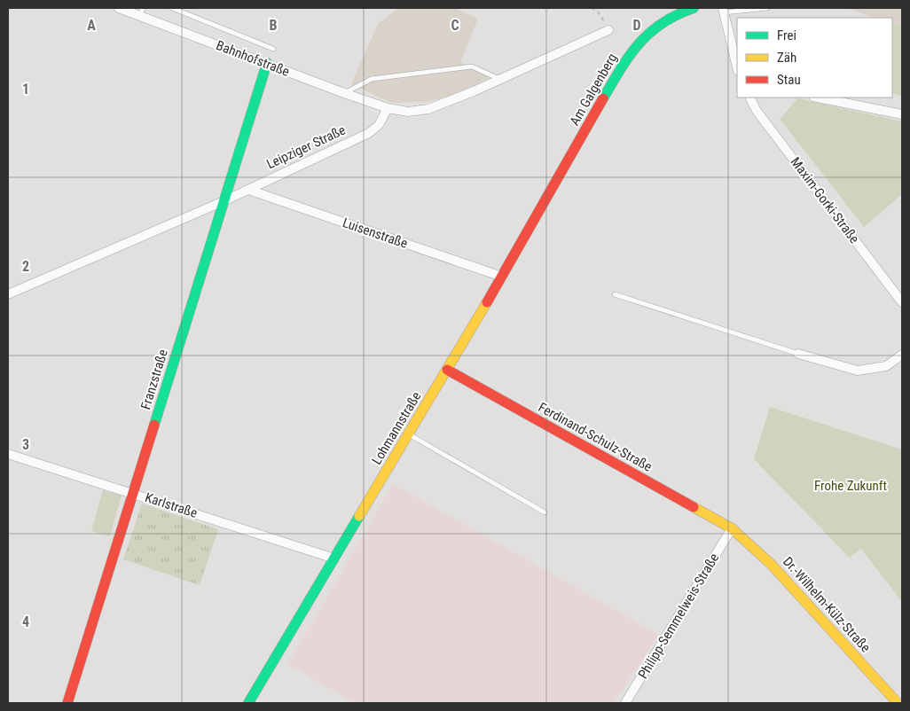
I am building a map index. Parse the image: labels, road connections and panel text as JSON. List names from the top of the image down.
{
  "streets": {
    "street": [
      "Bahnhofstraße",
      "Am Galgenberg",
      "Leipziger Straße",
      "Maxim-Gorki-Straße",
      "Luisenstraße",
      "Franzstraße",
      "Lohmannstraße",
      "Ferdinand-Schulz-Straße",
      "Karlstraße",
      "Dr.-Wilhelm-Külz-Straße",
      "Philipp-Semmelweis-Straße"
    ]
  },
  "crossings": [
    ["Bahnhofstraße", "Leipziger Straße"],
    ["Bahnhofstraße", "Franzstraße"],
    ["Am Galgenberg", "Lohmannstraße"],
    ["Leipziger Straße", "Luisenstraße"],
    ["Leipziger Straße", "Franzstraße"],
    ["Luisenstraße", "Lohmannstraße"],
    ["Franzstraße", "Karlstraße"],
    ["Lohmannstraße", "Ferdinand-Schulz-Straße"],
    ["Lohmannstraße", "Karlstraße"],
    ["Ferdinand-Schulz-Straße", "Dr.-Wilhelm-Külz-Straße"],
    ["Ferdinand-Schulz-Straße", "Philipp-Semmelweis-Straße"],
    ["Dr.-Wilhelm-Külz-Straße", "Philipp-Semmelweis-Straße"]
  ],
  "parks": ["Frohe Zukunft"],
  "legend": ["Frei", "Zäh", "Stau"],
  "grid": {
    "columns": [
      "A",
      "B",
      "C",
      "D"
    ],
    "rows": [
      "1",
      "2",
      "3",
      "4"
    ]
  }
}
